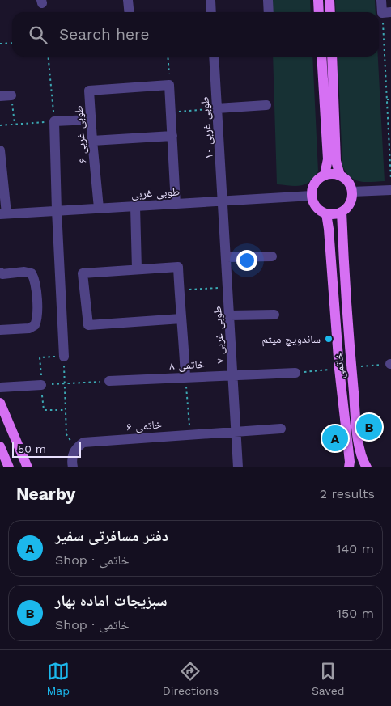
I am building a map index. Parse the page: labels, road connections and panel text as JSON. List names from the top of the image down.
{
  "streets": {
    "main road": ["خاتمی"],
    "street": [
      "طوبی غربی ۱۰",
      "طوبی غربی ۶",
      "طوبی غربی",
      "طوبی غربی ۷",
      "خاتمی ۸",
      "خاتمی ۶"
    ]
  },
  "crossings": [
    ["طوبی غربی ۱۰", "طوبی غربی"],
    ["طوبی غربی ۱۰", "طوبی غربی ۷"],
    ["طوبی غربی ۶", "طوبی غربی"],
    ["طوبی غربی", "طوبی غربی ۷"],
    ["طوبی غربی", "خاتمی"],
    ["طوبی غربی ۷", "خاتمی ۸"],
    ["طوبی غربی ۷", "خاتمی ۶"]
  ],
  "places": ["ساندویچ میثم"],
  "scale_bar": "50 m",
  "page": {
    "search": "Search here",
    "pins": ["B", "A"],
    "scale": "50 m",
    "heading": ["Nearby", "2 results"],
    "list": [
      {
        "mark": "A",
        "name": "دفتر مسافرتی سفیر",
        "note": "Shop · خاتمی",
        "value": "140 m"
      },
      {
        "mark": "B",
        "name": "سبزیجات اماده بهار",
        "note": "Shop · خاتمی",
        "value": "150 m"
      }
    ],
    "nav": ["Map", "Directions", "Saved"]
  }
}
